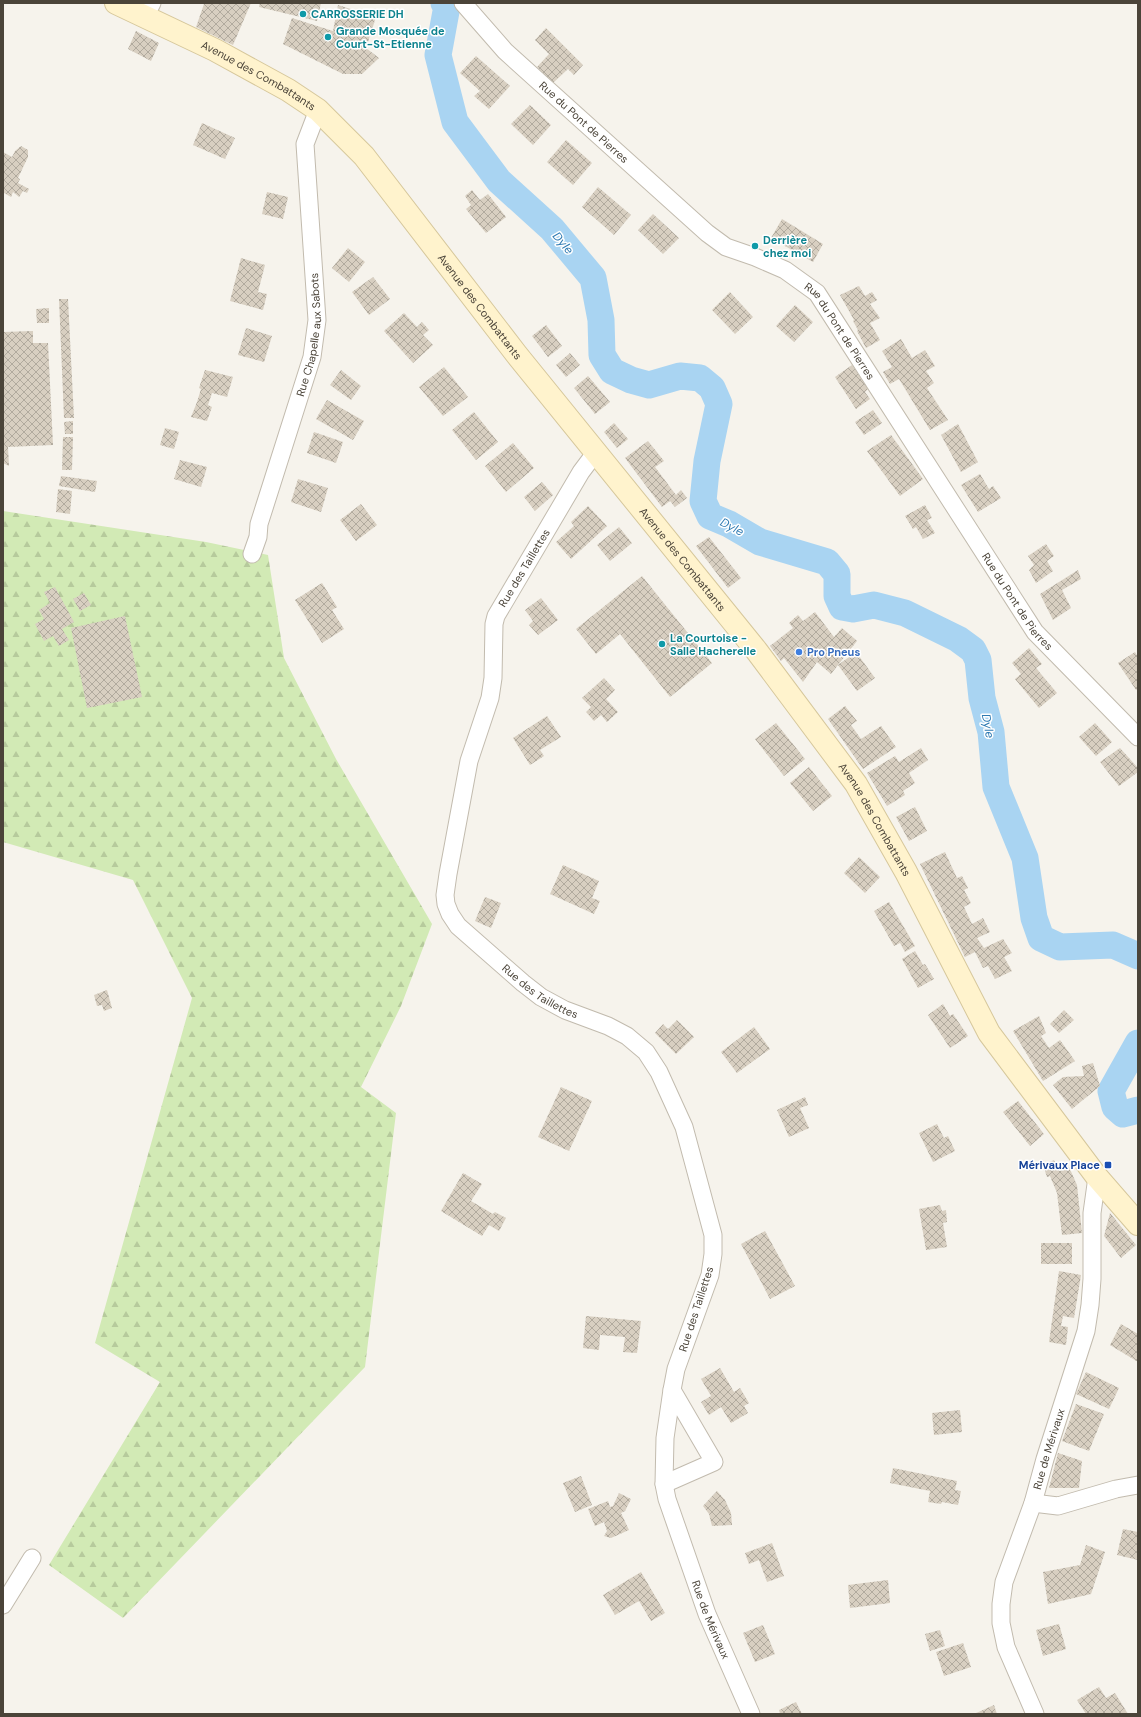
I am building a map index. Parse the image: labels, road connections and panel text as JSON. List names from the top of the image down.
{
  "streets": {
    "main road": ["Avenue des Combattants"],
    "street": [
      "Rue du Pont de Pierres",
      "Rue Chapelle aux Sabots",
      "Rue des Taillettes",
      "Rue de Mérivaux"
    ]
  },
  "crossings": [
    ["Avenue des Combattants", "Rue Chapelle aux Sabots"],
    ["Avenue des Combattants", "Rue des Taillettes"],
    ["Avenue des Combattants", "Rue de Mérivaux"],
    ["Rue des Taillettes", "Rue de Mérivaux"]
  ],
  "water": ["Dyle"],
  "places": {
    "other": [
      "CARROSSERIE DH",
      "Grande Mosquée de Court-St-Etienne",
      "Derrière chez moi",
      "La Courtoise - Salle Hacherelle",
      "Pro Pneus"
    ],
    "transit": ["Mérivaux Place"]
  }
}
